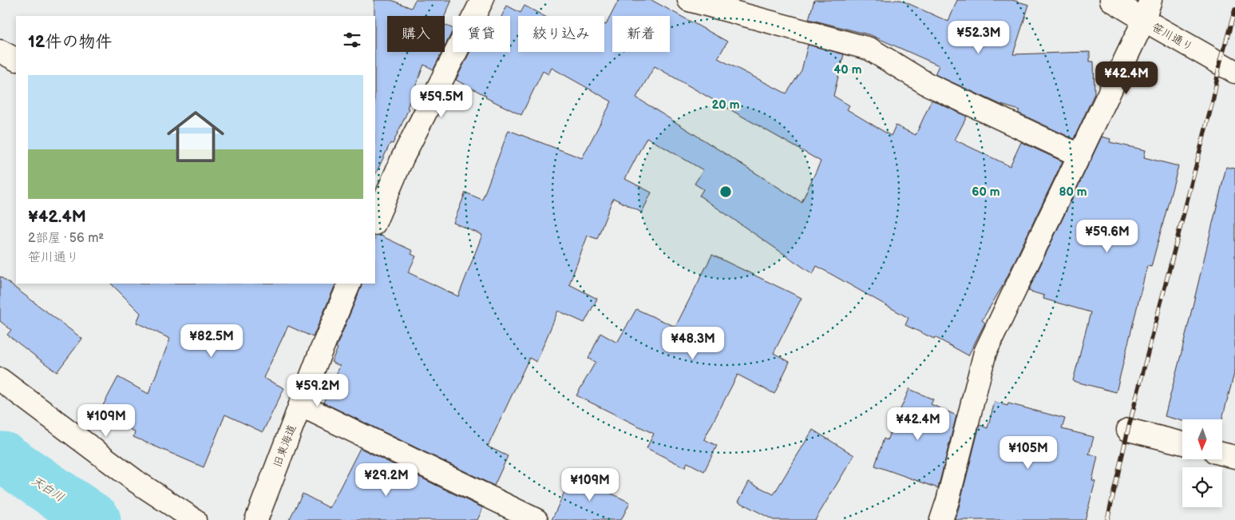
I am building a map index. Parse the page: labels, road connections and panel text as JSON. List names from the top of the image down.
{
  "streets": {
    "street": ["笹川通り", "旧東海道"]
  },
  "water": ["天白川"],
  "north": "bottom",
  "page": {
    "chip": [
      "購入",
      "賃貸",
      "絞り込み",
      "新着"
    ],
    "heading": "12件の物件",
    "price": [
      "¥52.3M",
      "¥42.4M",
      "¥59.5M",
      "¥59.6M",
      "¥82.5M",
      "¥48.3M",
      "¥59.2M",
      "¥109M",
      "¥42.4M",
      "¥105M",
      "¥29.2M",
      "¥109M"
    ],
    "list": [
      {
        "name": "¥42.4M",
        "note": "2部屋 · 56 m² · 笹川通り"
      }
    ]
  },
  "rings": [
    "40 m",
    "20 m",
    "60 m",
    "80 m"
  ]
}
